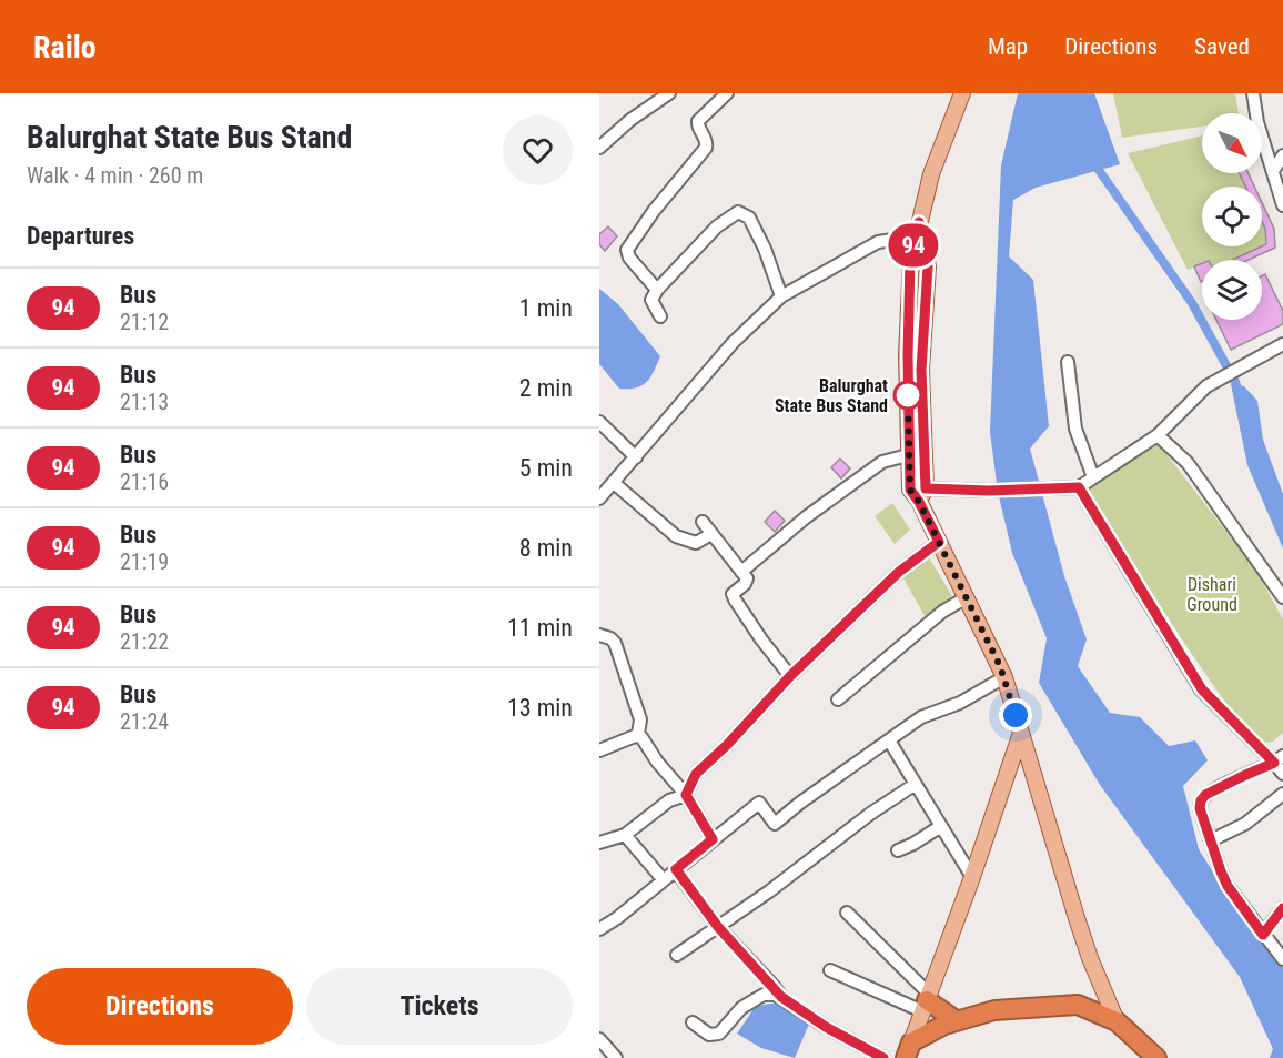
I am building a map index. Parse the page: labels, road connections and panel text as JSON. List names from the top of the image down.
{
  "parks": ["Dishari Ground"],
  "places": ["Balurghat State Bus Stand"],
  "lines": ["bus line 94"],
  "north": "bottom right",
  "page": {
    "header": "Railo",
    "nav": ["Map", "Directions", "Saved"],
    "heading": [
      ["Balurghat State Bus Stand", "Walk · 4 min · 260 m"],
      "Departures"
    ],
    "on_map": "94",
    "list": [
      {
        "mark": "94",
        "name": "Bus",
        "note": "21:12",
        "value": "1 min"
      },
      {
        "mark": "94",
        "name": "Bus",
        "note": "21:13",
        "value": "2 min"
      },
      {
        "mark": "94",
        "name": "Bus",
        "note": "21:16",
        "value": "5 min"
      },
      {
        "mark": "94",
        "name": "Bus",
        "note": "21:19",
        "value": "8 min"
      },
      {
        "mark": "94",
        "name": "Bus",
        "note": "21:22",
        "value": "11 min"
      },
      {
        "mark": "94",
        "name": "Bus",
        "note": "21:24",
        "value": "13 min"
      }
    ],
    "buttons": ["Directions", "Tickets"]
  }
}
